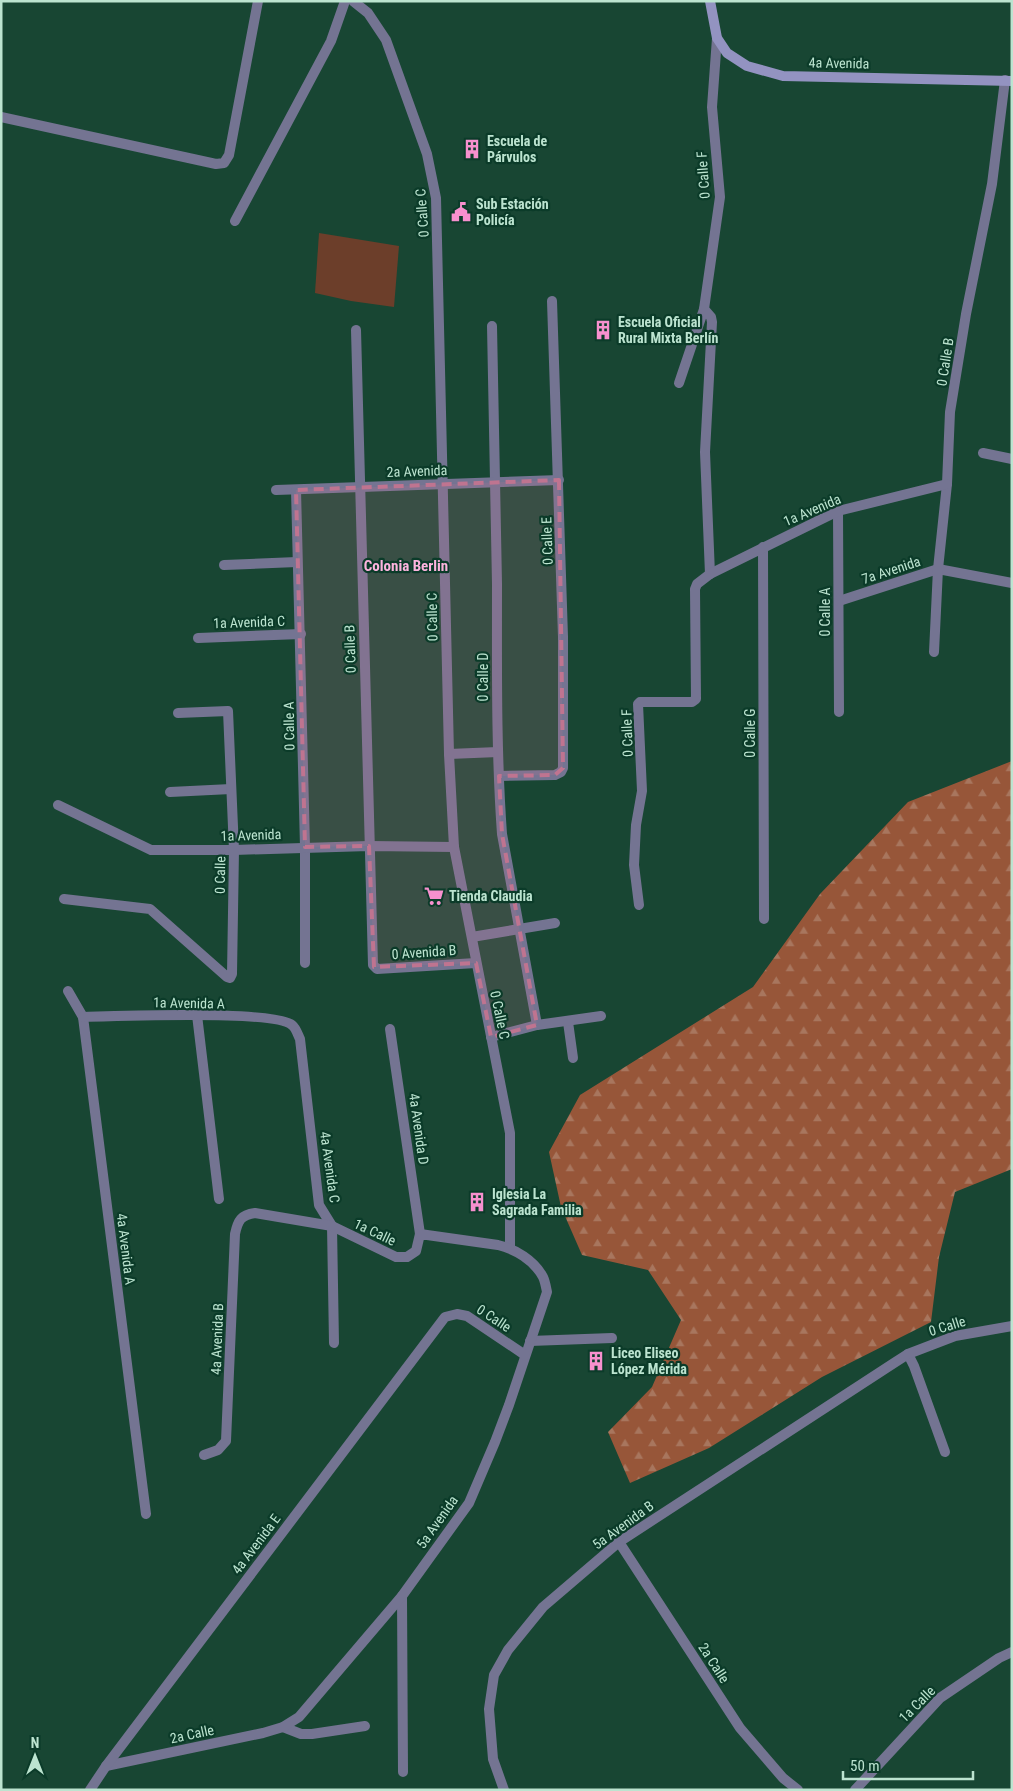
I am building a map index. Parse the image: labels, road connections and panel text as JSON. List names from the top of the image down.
{
  "streets": {
    "street": [
      "4a Avenida",
      "0 Calle F",
      "0 Calle C",
      "0 Calle B",
      "2a Avenida",
      "1a Avenida",
      "0 Calle E",
      "7a Avenida",
      "0 Calle A",
      "1a Avenida C",
      "0 Calle D",
      "0 Calle G",
      "0 Calle",
      "0 Avenida B",
      "1a Avenida A",
      "4a Avenida D",
      "4a Avenida C",
      "1a Calle",
      "4a Avenida A",
      "4a Avenida B",
      "5a Avenida",
      "5a Avenida B",
      "4a Avenida E",
      "2a Calle"
    ]
  },
  "crossings": [
    ["4a Avenida", "0 Calle F"],
    ["4a Avenida", "0 Calle B"],
    ["0 Calle F", "1a Avenida"],
    ["0 Calle C", "2a Avenida"],
    ["0 Calle C", "1a Avenida"],
    ["0 Calle C", "0 Avenida B"],
    ["0 Calle C", "5a Avenida"],
    ["0 Calle B", "2a Avenida"],
    ["0 Calle B", "1a Avenida"],
    ["0 Calle B", "7a Avenida"],
    ["0 Calle B", "0 Avenida B"],
    ["2a Avenida", "0 Calle E"],
    ["2a Avenida", "0 Calle A"],
    ["2a Avenida", "0 Calle D"],
    ["1a Avenida", "0 Calle A"],
    ["1a Avenida", "0 Calle G"],
    ["1a Avenida", "0 Calle"],
    ["0 Calle E", "0 Calle D"],
    ["7a Avenida", "0 Calle A"],
    ["0 Calle A", "1a Avenida C"],
    ["0 Calle D", "0 Avenida B"],
    ["0 Calle", "5a Avenida"],
    ["0 Calle", "5a Avenida B"],
    ["0 Calle", "4a Avenida E"],
    ["1a Avenida A", "4a Avenida C"],
    ["1a Avenida A", "4a Avenida A"],
    ["4a Avenida D", "1a Calle"],
    ["4a Avenida C", "1a Calle"],
    ["1a Calle", "4a Avenida B"],
    ["5a Avenida", "2a Calle"],
    ["5a Avenida B", "2a Calle"],
    ["4a Avenida E", "2a Calle"]
  ],
  "districts": ["Colonia Berlin"],
  "places": {
    "building": [
      "Escuela de Párvulos",
      "Escuela Oficial Rural Mixta Berlín",
      "Iglesia La Sagrada Familia",
      "Liceo Eliseo López Mérida"
    ],
    "public building": ["Sub Estación Policía"],
    "supermarket": ["Tienda Claudia"]
  },
  "scale_bar": "50 m",
  "north": "top"
}
